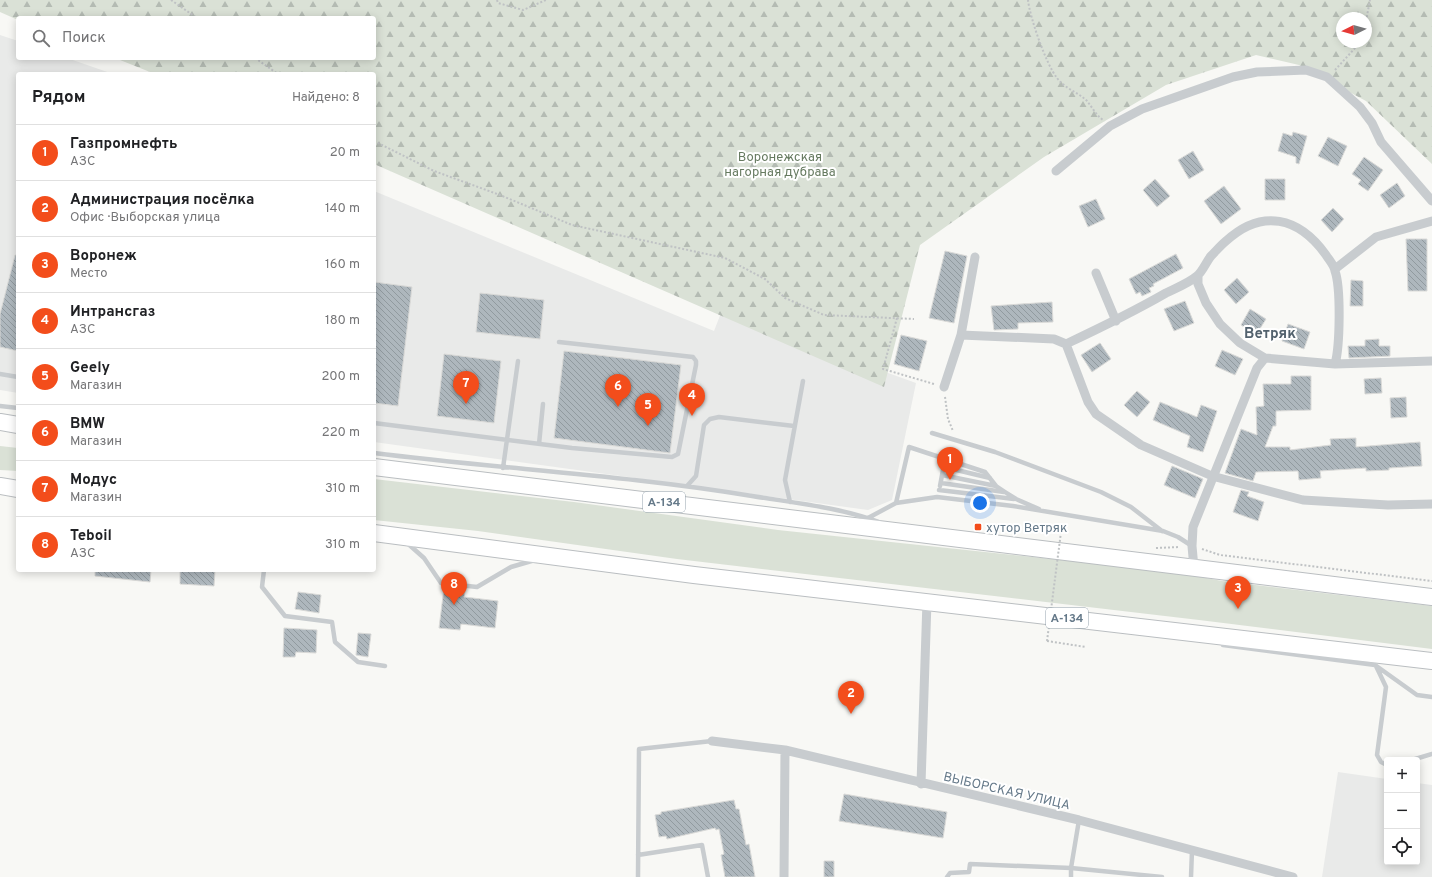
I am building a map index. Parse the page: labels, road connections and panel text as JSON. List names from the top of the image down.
{
  "streets": {
    "highway": ["А-134"],
    "street": ["ВЫБОРСКАЯ УЛИЦА"]
  },
  "districts": ["Ветряк"],
  "parks": ["Воронежская нагорная дубрава"],
  "places": {
    "transit": ["хутор Ветряк"]
  },
  "north": "left",
  "page": {
    "search": "Поиск",
    "heading": ["Рядом", "Найдено: 8"],
    "list": [
      {
        "mark": "1",
        "name": "Газпромнефть",
        "note": "АЗС",
        "value": "20 m"
      },
      {
        "mark": "2",
        "name": "Администрация посёлка",
        "note": "Офис · Выборская улица",
        "value": "140 m"
      },
      {
        "mark": "3",
        "name": "Воронеж",
        "note": "Место",
        "value": "160 m"
      },
      {
        "mark": "4",
        "name": "Интрансгаз",
        "note": "АЗС",
        "value": "180 m"
      },
      {
        "mark": "5",
        "name": "Geely",
        "note": "Магазин",
        "value": "200 m"
      },
      {
        "mark": "6",
        "name": "BMW",
        "note": "Магазин",
        "value": "220 m"
      },
      {
        "mark": "7",
        "name": "Модус",
        "note": "Магазин",
        "value": "310 m"
      },
      {
        "mark": "8",
        "name": "Teboil",
        "note": "АЗС",
        "value": "310 m"
      }
    ],
    "pins": [
      "7",
      "6",
      "4",
      "5",
      "1",
      "8",
      "3",
      "2"
    ],
    "map_buttons": ["+", "−"]
  }
}
